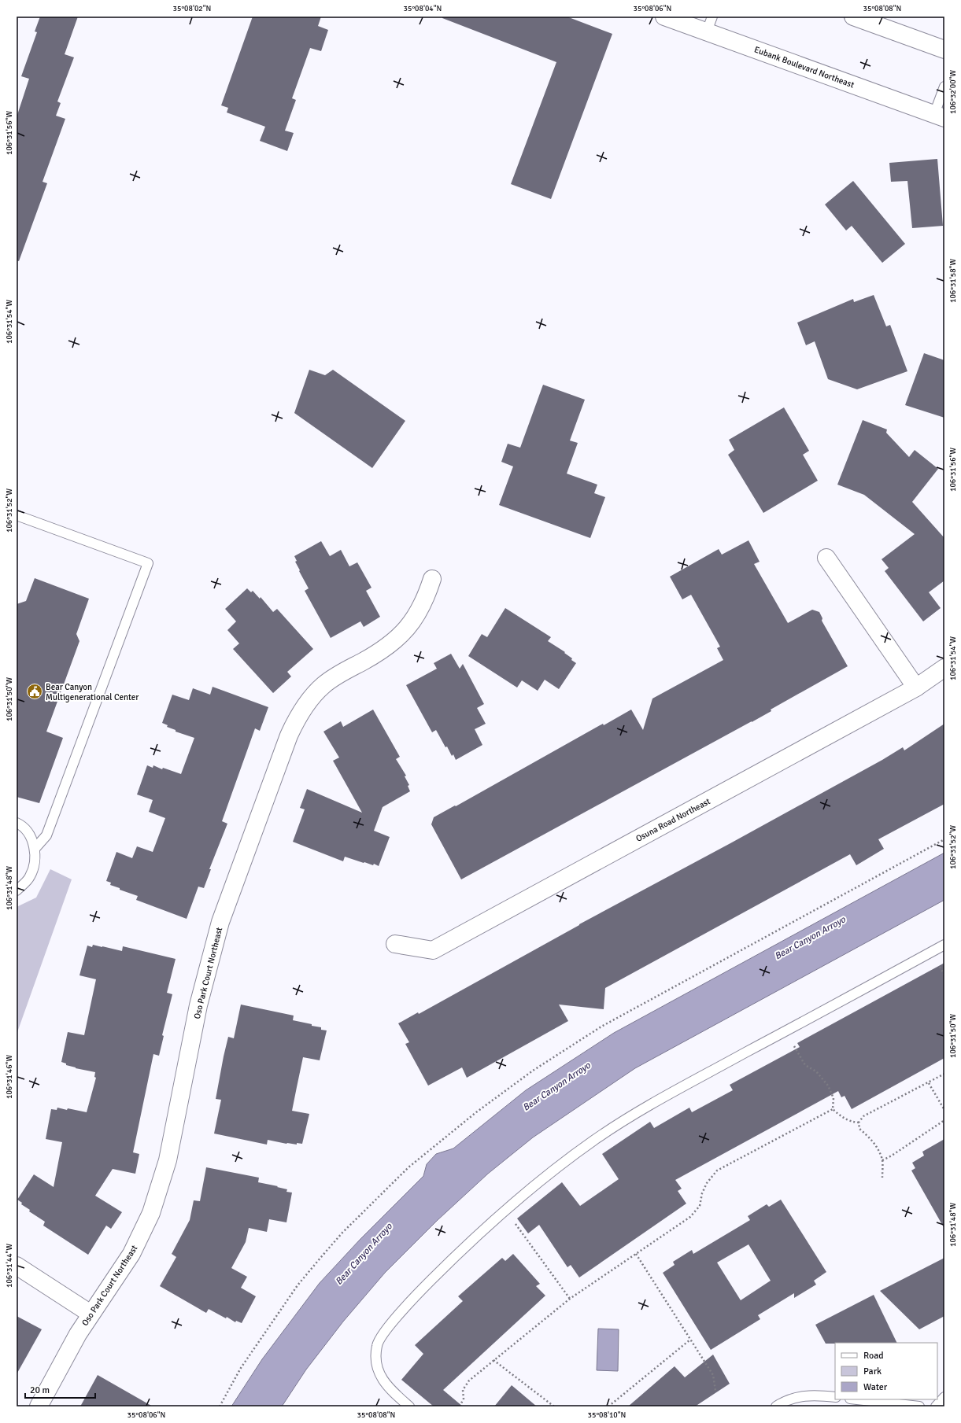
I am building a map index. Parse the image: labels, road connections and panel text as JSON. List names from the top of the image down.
{
  "streets": {
    "street": ["Eubank Boulevard Northeast", "Osuna Road Northeast", "Oso Park Court Northeast"]
  },
  "water": ["Bear Canyon Arroyo"],
  "places": {
    "public building": ["Bear Canyon Multigenerational Center"]
  },
  "legend": ["Road", "Park", "Water"],
  "scale_bar": "20 m",
  "coordinates": [
    "35°08'02\"N",
    "35°08'04\"N",
    "35°08'06\"N",
    "35°08'08\"N",
    "106°32'00\"W",
    "106°31'56\"W",
    "106°31'58\"W",
    "106°31'54\"W",
    "106°31'52\"W",
    "106°31'50\"W",
    "106°31'48\"W",
    "106°31'46\"W",
    "106°31'44\"W",
    "35°08'10\"N"
  ]
}
